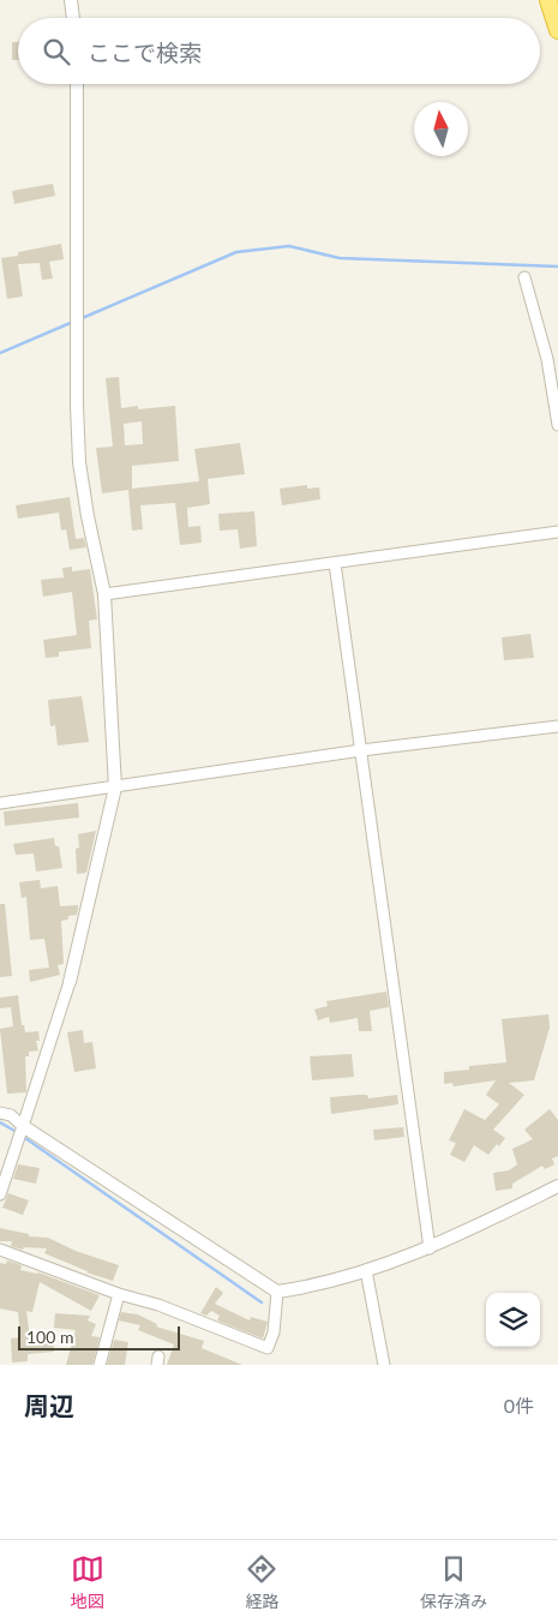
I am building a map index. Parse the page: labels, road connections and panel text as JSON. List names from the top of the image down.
{
  "scale_bar": "100 m",
  "north": "top",
  "page": {
    "search": "ここで検索",
    "scale": "100 m",
    "heading": ["周辺", "0件"],
    "nav": ["地図", "経路", "保存済み"]
  }
}
